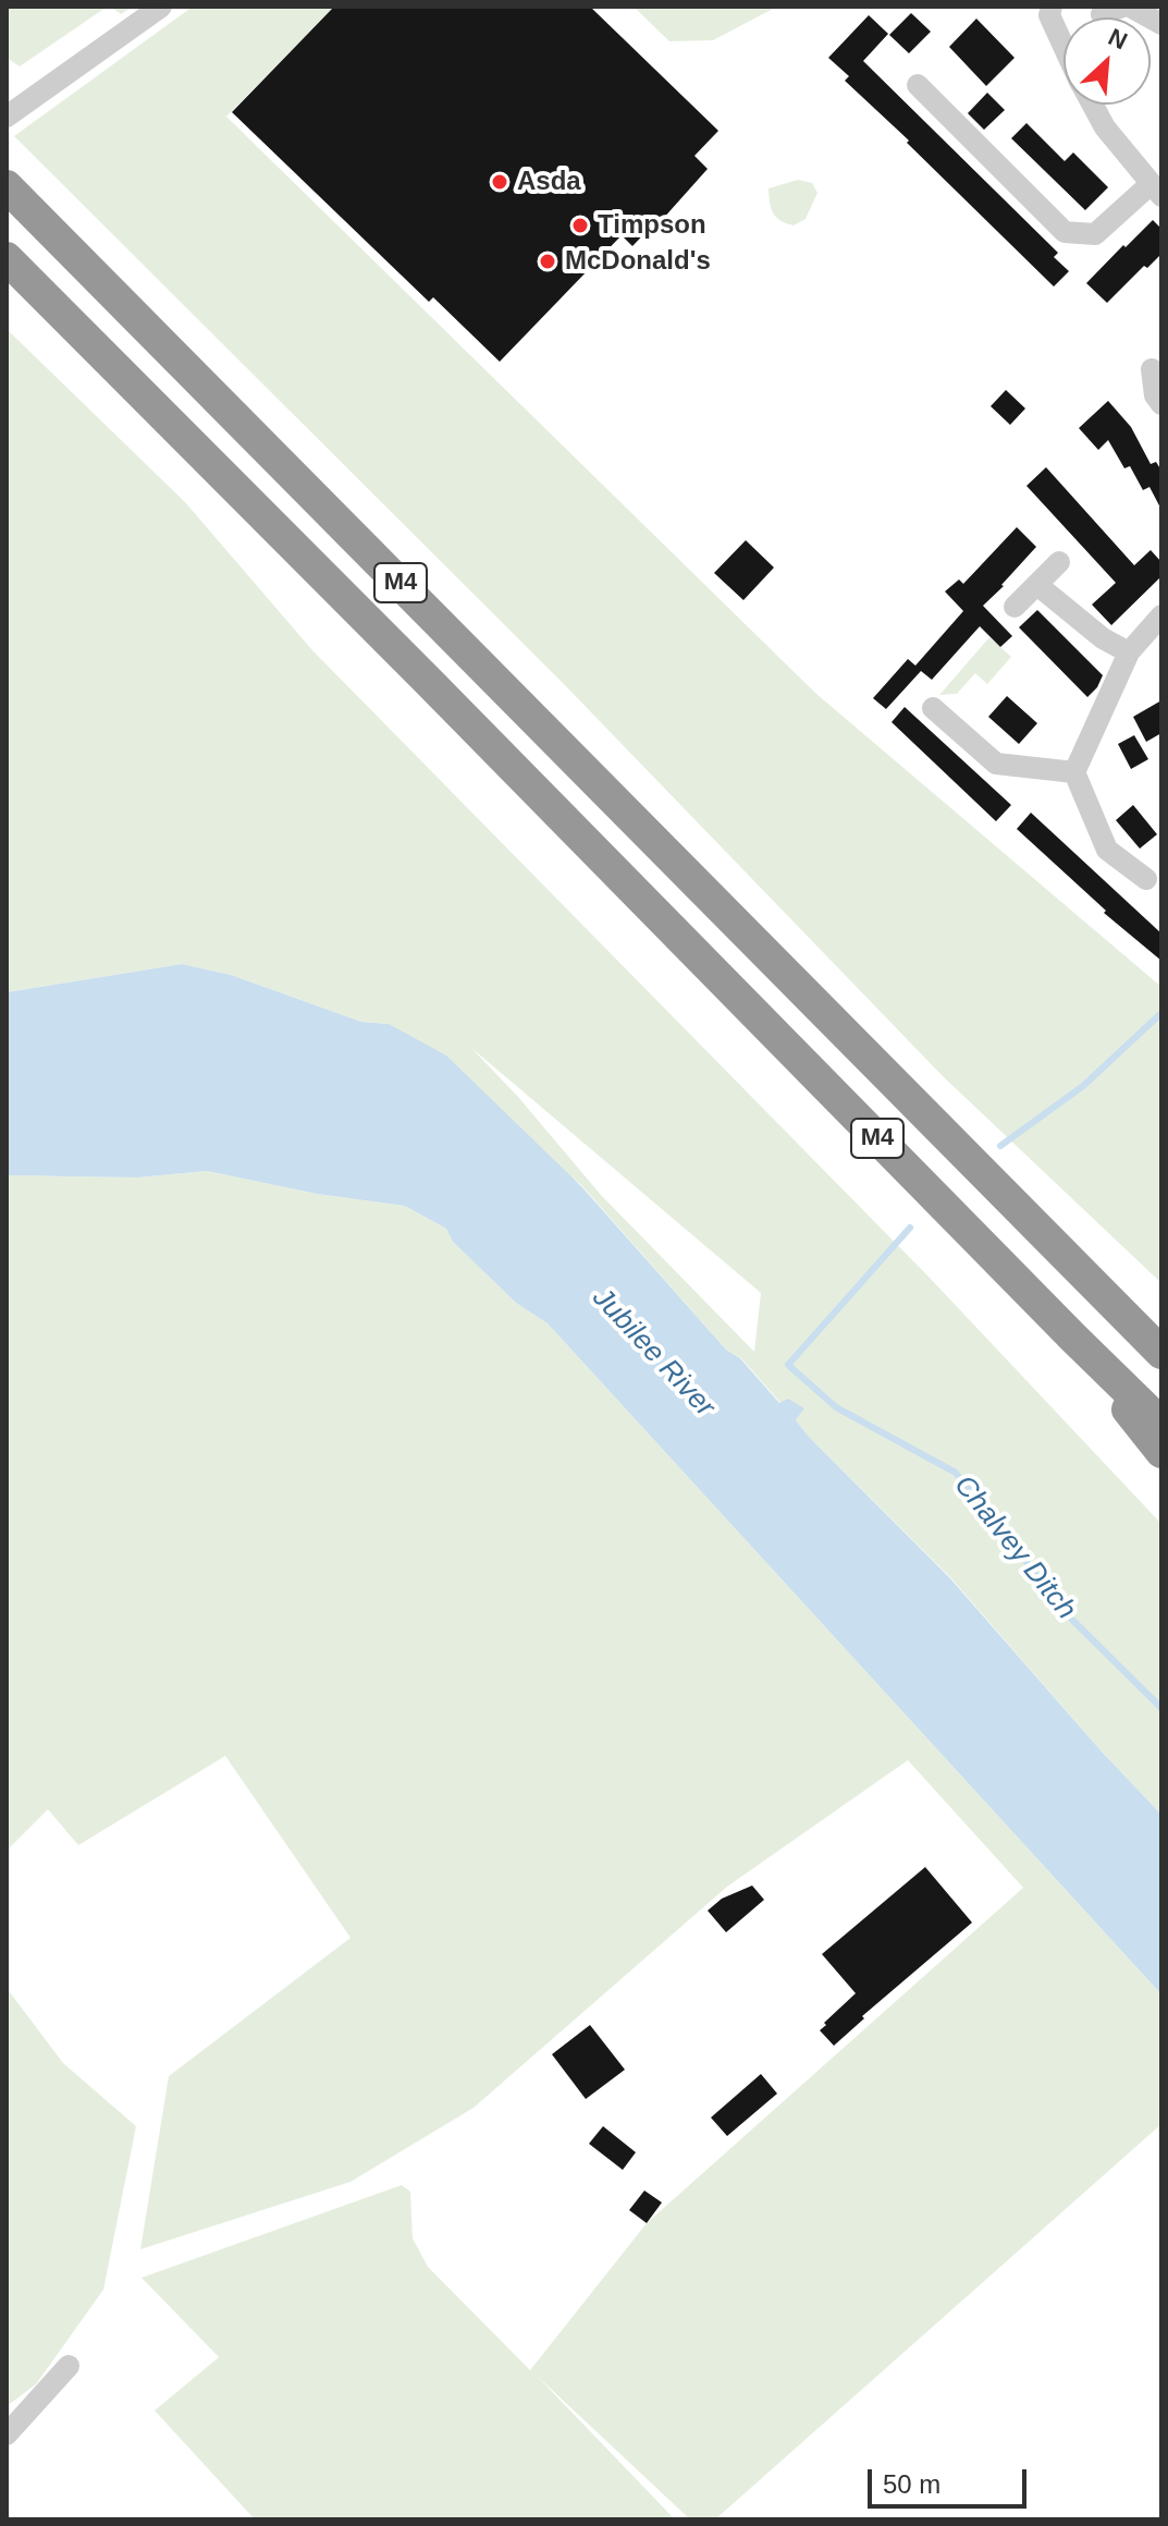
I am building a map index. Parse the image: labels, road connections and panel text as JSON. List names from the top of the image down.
{
  "streets": {
    "highway": ["M4"]
  },
  "water": ["Jubilee River", "Chalvey Ditch"],
  "places": ["Asda", "Timpson", "McDonald's"],
  "scale_bar": "50 m",
  "north": "top right"
}
